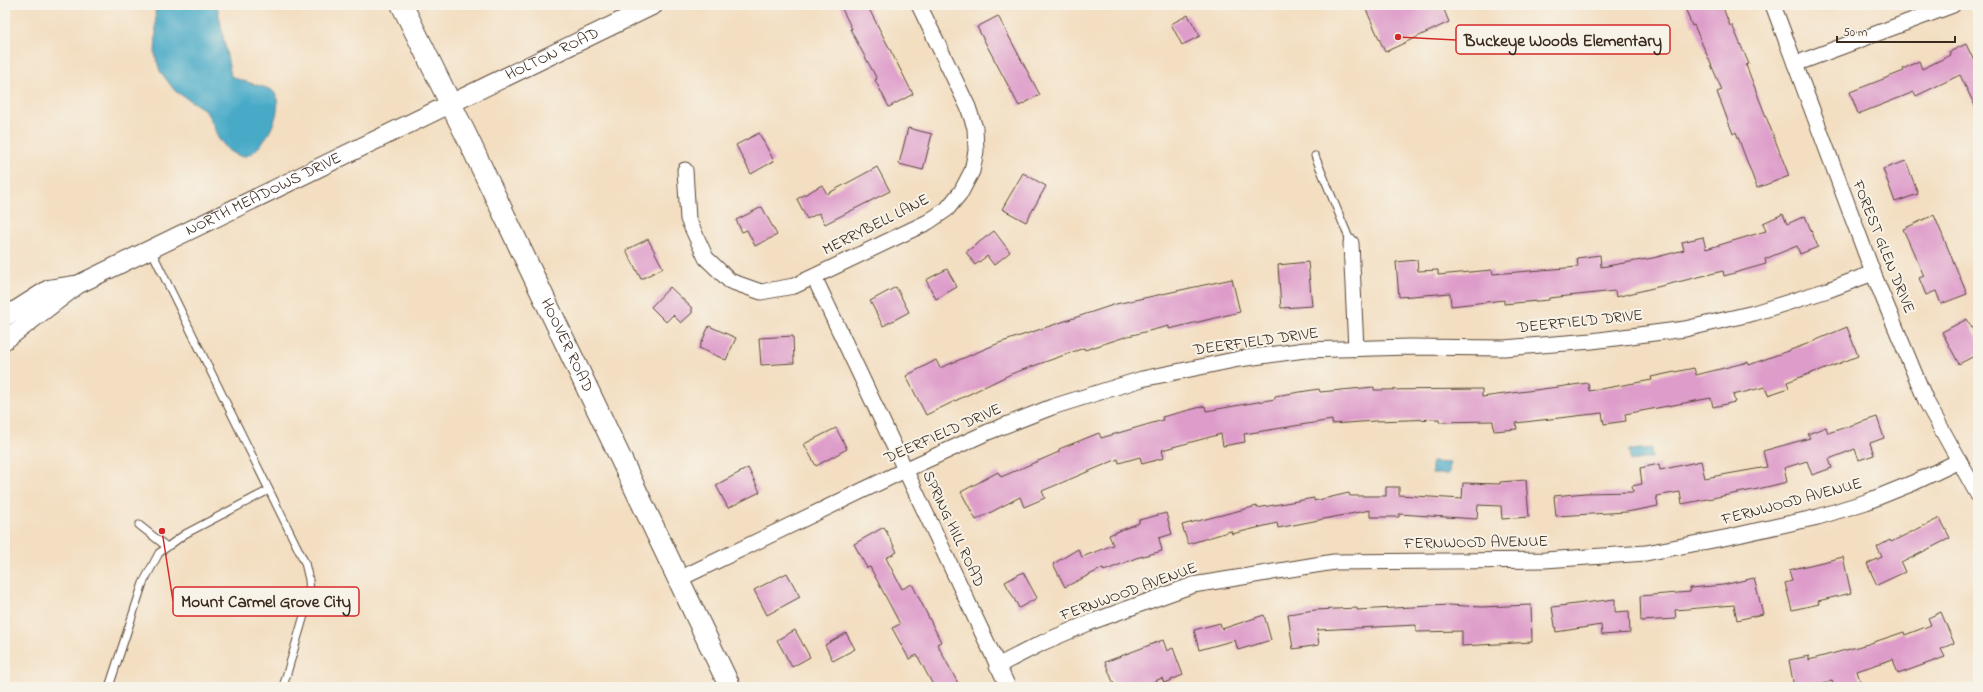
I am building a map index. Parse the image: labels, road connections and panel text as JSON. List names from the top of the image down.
{
  "streets": {
    "main road": ["HOOVER ROAD"],
    "street": [
      "HOLTON ROAD",
      "NORTH MEADOWS DRIVE",
      "MERRYBELL LANE",
      "FOREST GLEN DRIVE",
      "DEERFIELD DRIVE",
      "FERNWOOD AVENUE",
      "SPRING HILL ROAD"
    ]
  },
  "crossings": [
    ["HOLTON ROAD", "NORTH MEADOWS DRIVE"],
    ["HOLTON ROAD", "HOOVER ROAD"],
    ["NORTH MEADOWS DRIVE", "HOOVER ROAD"],
    ["MERRYBELL LANE", "SPRING HILL ROAD"],
    ["FOREST GLEN DRIVE", "DEERFIELD DRIVE"],
    ["FOREST GLEN DRIVE", "FERNWOOD AVENUE"],
    ["DEERFIELD DRIVE", "HOOVER ROAD"],
    ["DEERFIELD DRIVE", "SPRING HILL ROAD"],
    ["FERNWOOD AVENUE", "SPRING HILL ROAD"]
  ],
  "places": ["Buckeye Woods Elementary", "Mount Carmel Grove City"],
  "scale_bar": "50 m"
}
